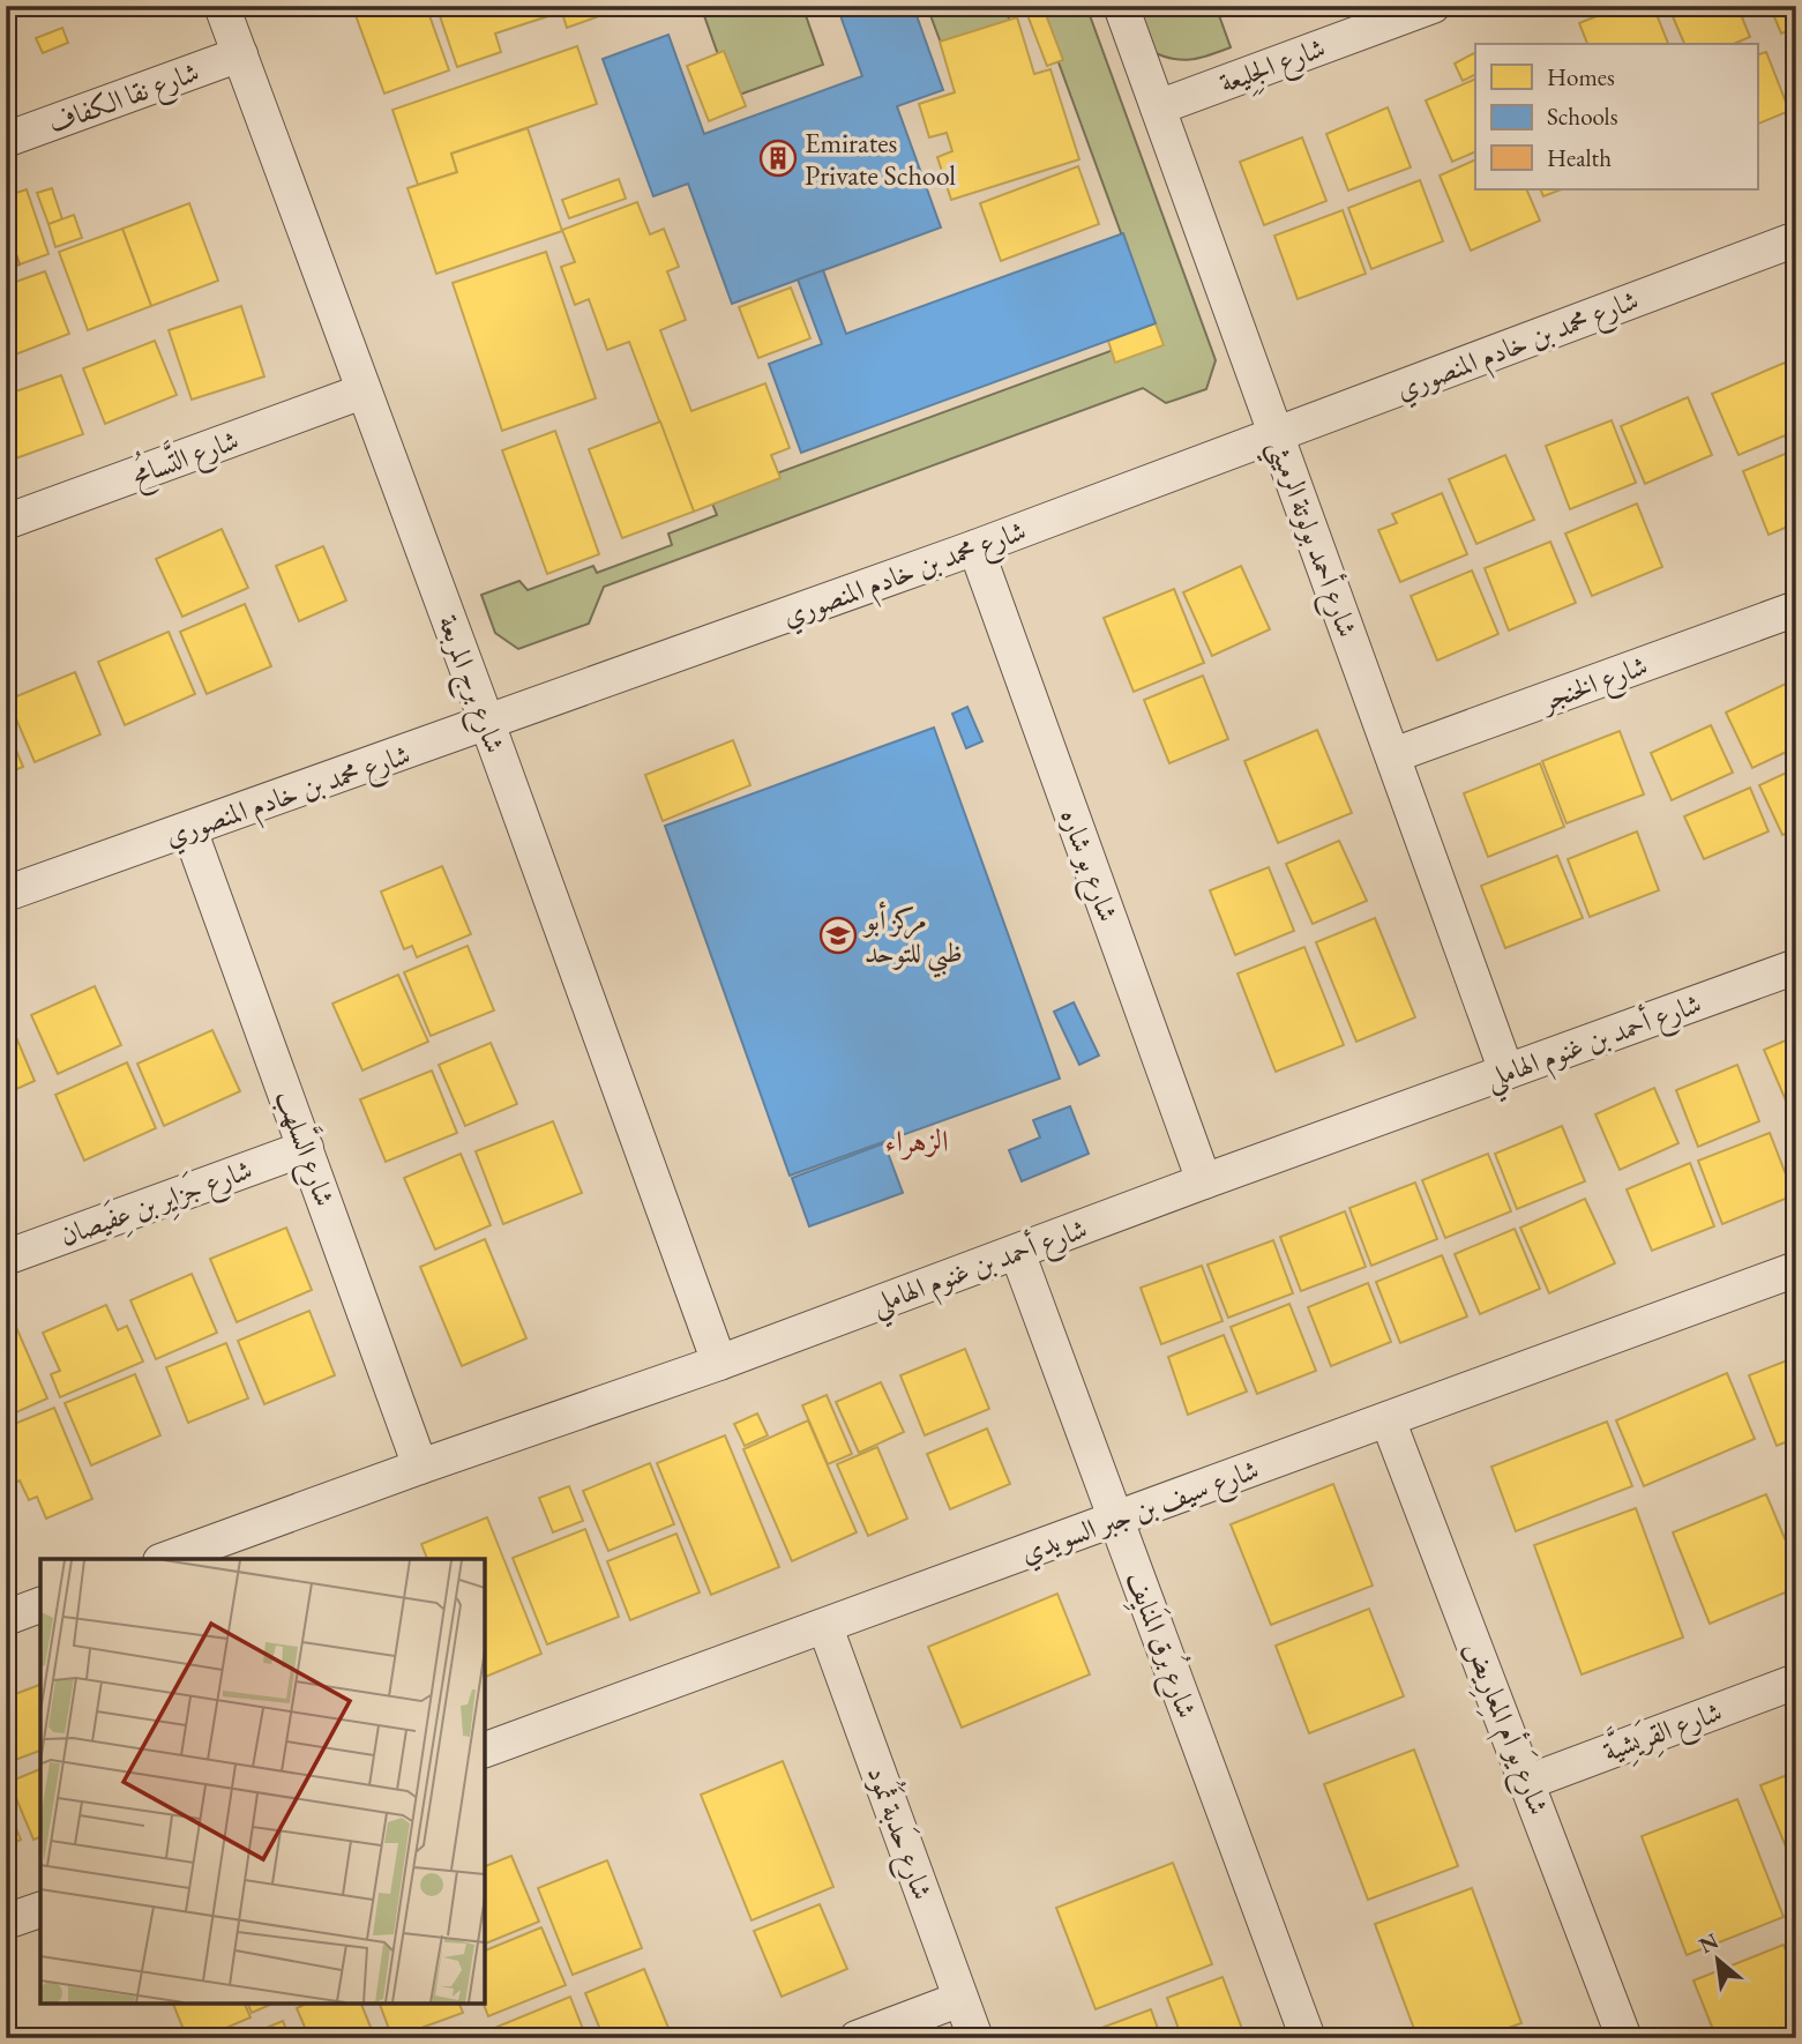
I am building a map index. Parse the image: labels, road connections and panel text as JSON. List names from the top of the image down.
{
  "streets": {
    "street": [
      "شارع الجِلِيعة",
      "شارع نقا الكفاف",
      "شارع محمد بن خادم المنصوري",
      "شارع التَّسامُح",
      "شارع أحمد بولوتة الرميثي",
      "شارع الخنجر",
      "شارع برج المربعة",
      "شارع بو شاره",
      "شارع أحمد بن غنوم الهاملي",
      "شارع السَّلهب",
      "شارع جَزايِر بن عِفَيصان",
      "شارع سيف بن جبر السويدي",
      "شارع بُرق المَنايِف",
      "شارع يَو أم المِعارِيض",
      "شارع القِرَيشِيَّة",
      "شارع حَدبة ثَمُود"
    ]
  },
  "crossings": [
    ["شارع الجِلِيعة", "شارع أحمد بولوتة الرميثي"],
    ["شارع نقا الكفاف", "شارع برج المربعة"],
    ["شارع محمد بن خادم المنصوري", "شارع أحمد بولوتة الرميثي"],
    ["شارع محمد بن خادم المنصوري", "شارع برج المربعة"],
    ["شارع محمد بن خادم المنصوري", "شارع بو شاره"],
    ["شارع محمد بن خادم المنصوري", "شارع السَّلهب"],
    ["شارع التَّسامُح", "شارع برج المربعة"],
    ["شارع أحمد بولوتة الرميثي", "شارع الخنجر"],
    ["شارع أحمد بولوتة الرميثي", "شارع أحمد بن غنوم الهاملي"],
    ["شارع برج المربعة", "شارع أحمد بن غنوم الهاملي"],
    ["شارع بو شاره", "شارع أحمد بن غنوم الهاملي"],
    ["شارع أحمد بن غنوم الهاملي", "شارع السَّلهب"],
    ["شارع أحمد بن غنوم الهاملي", "شارع بُرق المَنايِف"],
    ["شارع السَّلهب", "شارع جَزايِر بن عِفَيصان"],
    ["شارع سيف بن جبر السويدي", "شارع بُرق المَنايِف"],
    ["شارع سيف بن جبر السويدي", "شارع يَو أم المِعارِيض"],
    ["شارع سيف بن جبر السويدي", "شارع حَدبة ثَمُود"],
    ["شارع يَو أم المِعارِيض", "شارع القِرَيشِيَّة"]
  ],
  "districts": ["الزهراء"],
  "places": {
    "building": ["Emirates Private School"],
    "school or university": ["مركز أبو ظبي للتوحد"]
  },
  "legend": ["Homes", "Schools", "Health"],
  "north": "top left"
}
